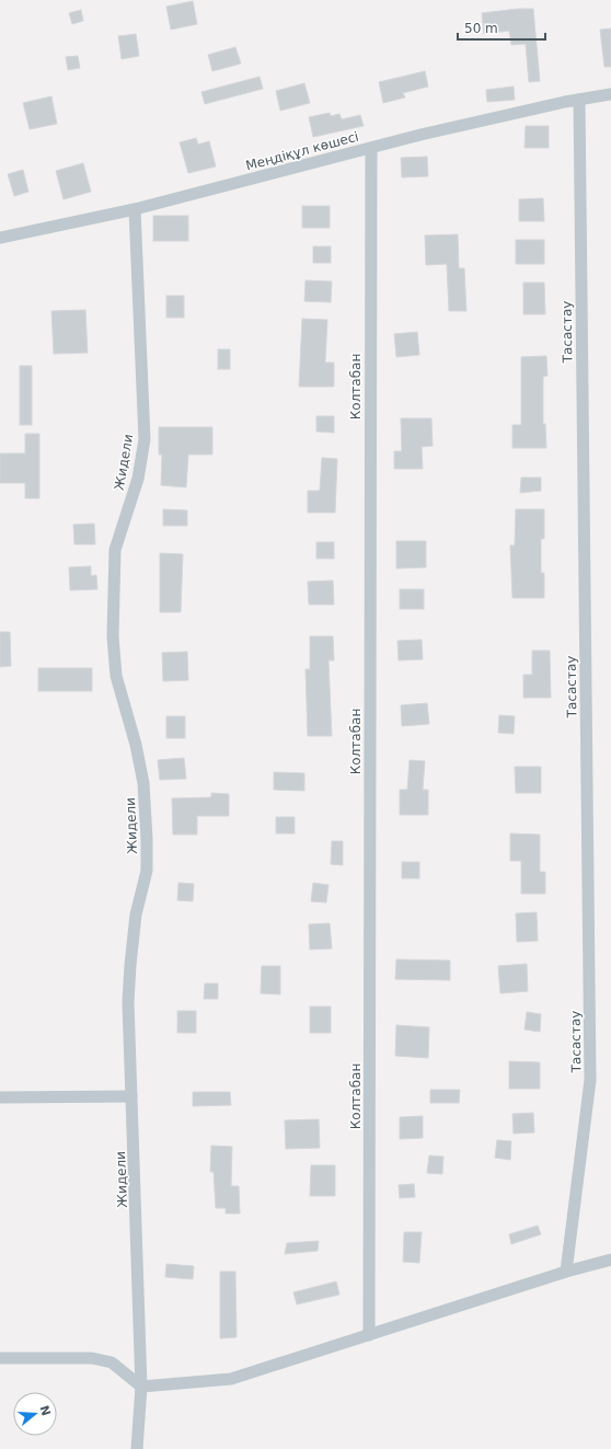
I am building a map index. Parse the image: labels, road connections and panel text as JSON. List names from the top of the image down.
{
  "streets": {
    "street": [
      "Меңдіқұл көшесі",
      "Тасастау",
      "Колтабан",
      "Жидели"
    ]
  },
  "crossings": [
    ["Меңдіқұл көшесі", "Тасастау"],
    ["Меңдіқұл көшесі", "Колтабан"],
    ["Меңдіқұл көшесі", "Жидели"]
  ],
  "scale_bar": "50 m",
  "north": "right"
}
